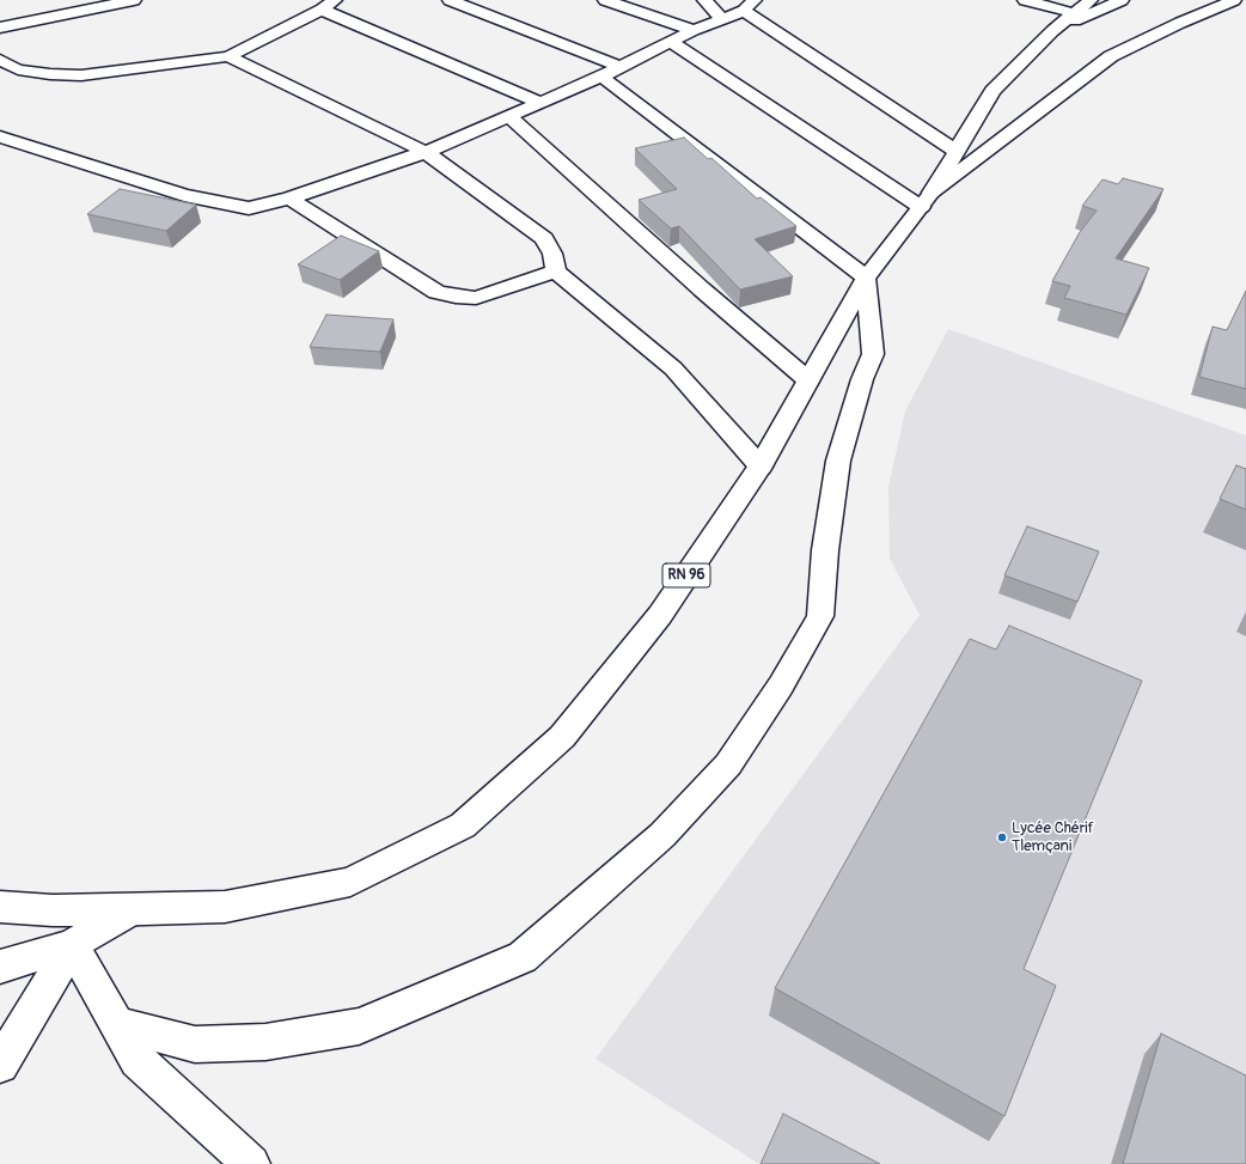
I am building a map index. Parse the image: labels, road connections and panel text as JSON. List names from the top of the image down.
{
  "streets": {
    "street": ["RN 96"]
  },
  "places": ["Lycée Chérif Tlemçani"]
}
